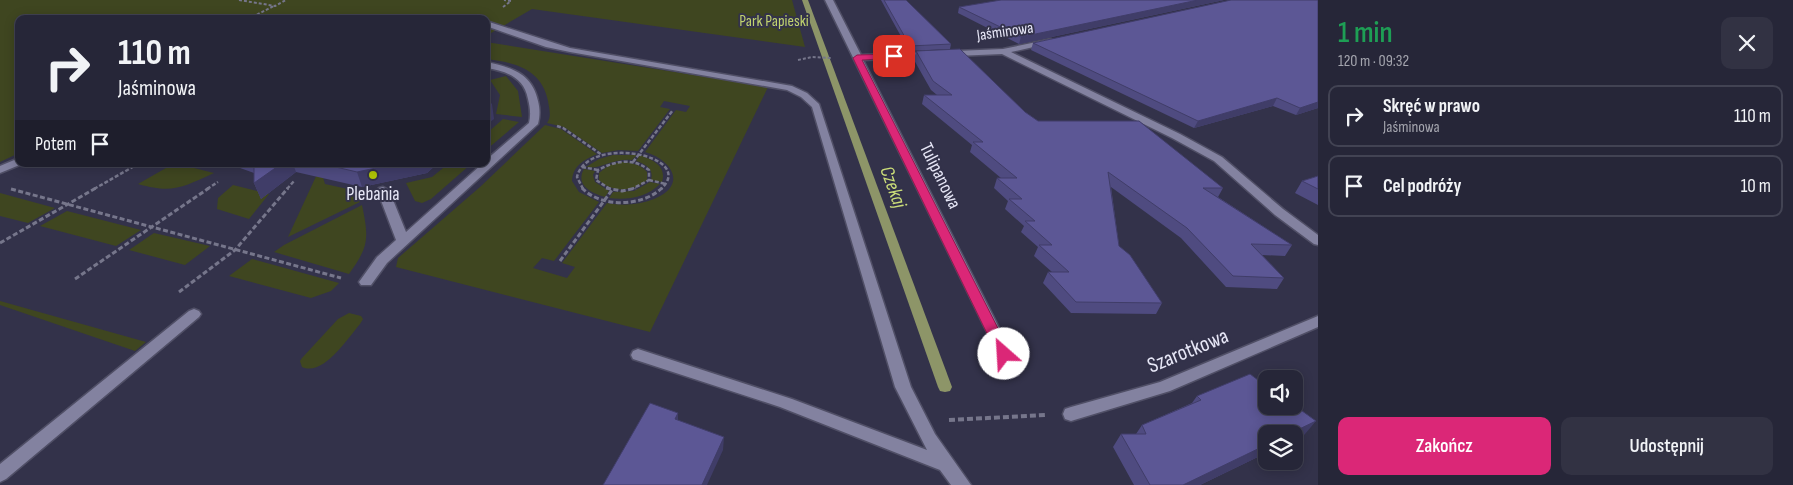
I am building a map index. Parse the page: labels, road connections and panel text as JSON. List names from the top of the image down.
{
  "streets": {
    "street": ["Jaśminowa", "Tulipanowa", "Szarotkowa"]
  },
  "crossings": [
    ["Jaśminowa", "Tulipanowa"]
  ],
  "water": ["Czekaj"],
  "parks": ["Park Papieski"],
  "places": ["Plebania"],
  "page": {
    "heading": ["1 min", "120 m · 09:32"],
    "turn": ["110 m", "Jaśminowa"],
    "list": [
      {
        "name": "Skręć w prawo",
        "note": "Jaśminowa",
        "value": "110 m"
      },
      {
        "name": "Cel podróży",
        "value": "10 m"
      }
    ],
    "then": "Potem",
    "buttons": ["Zakończ", "Udostępnij"]
  }
}
